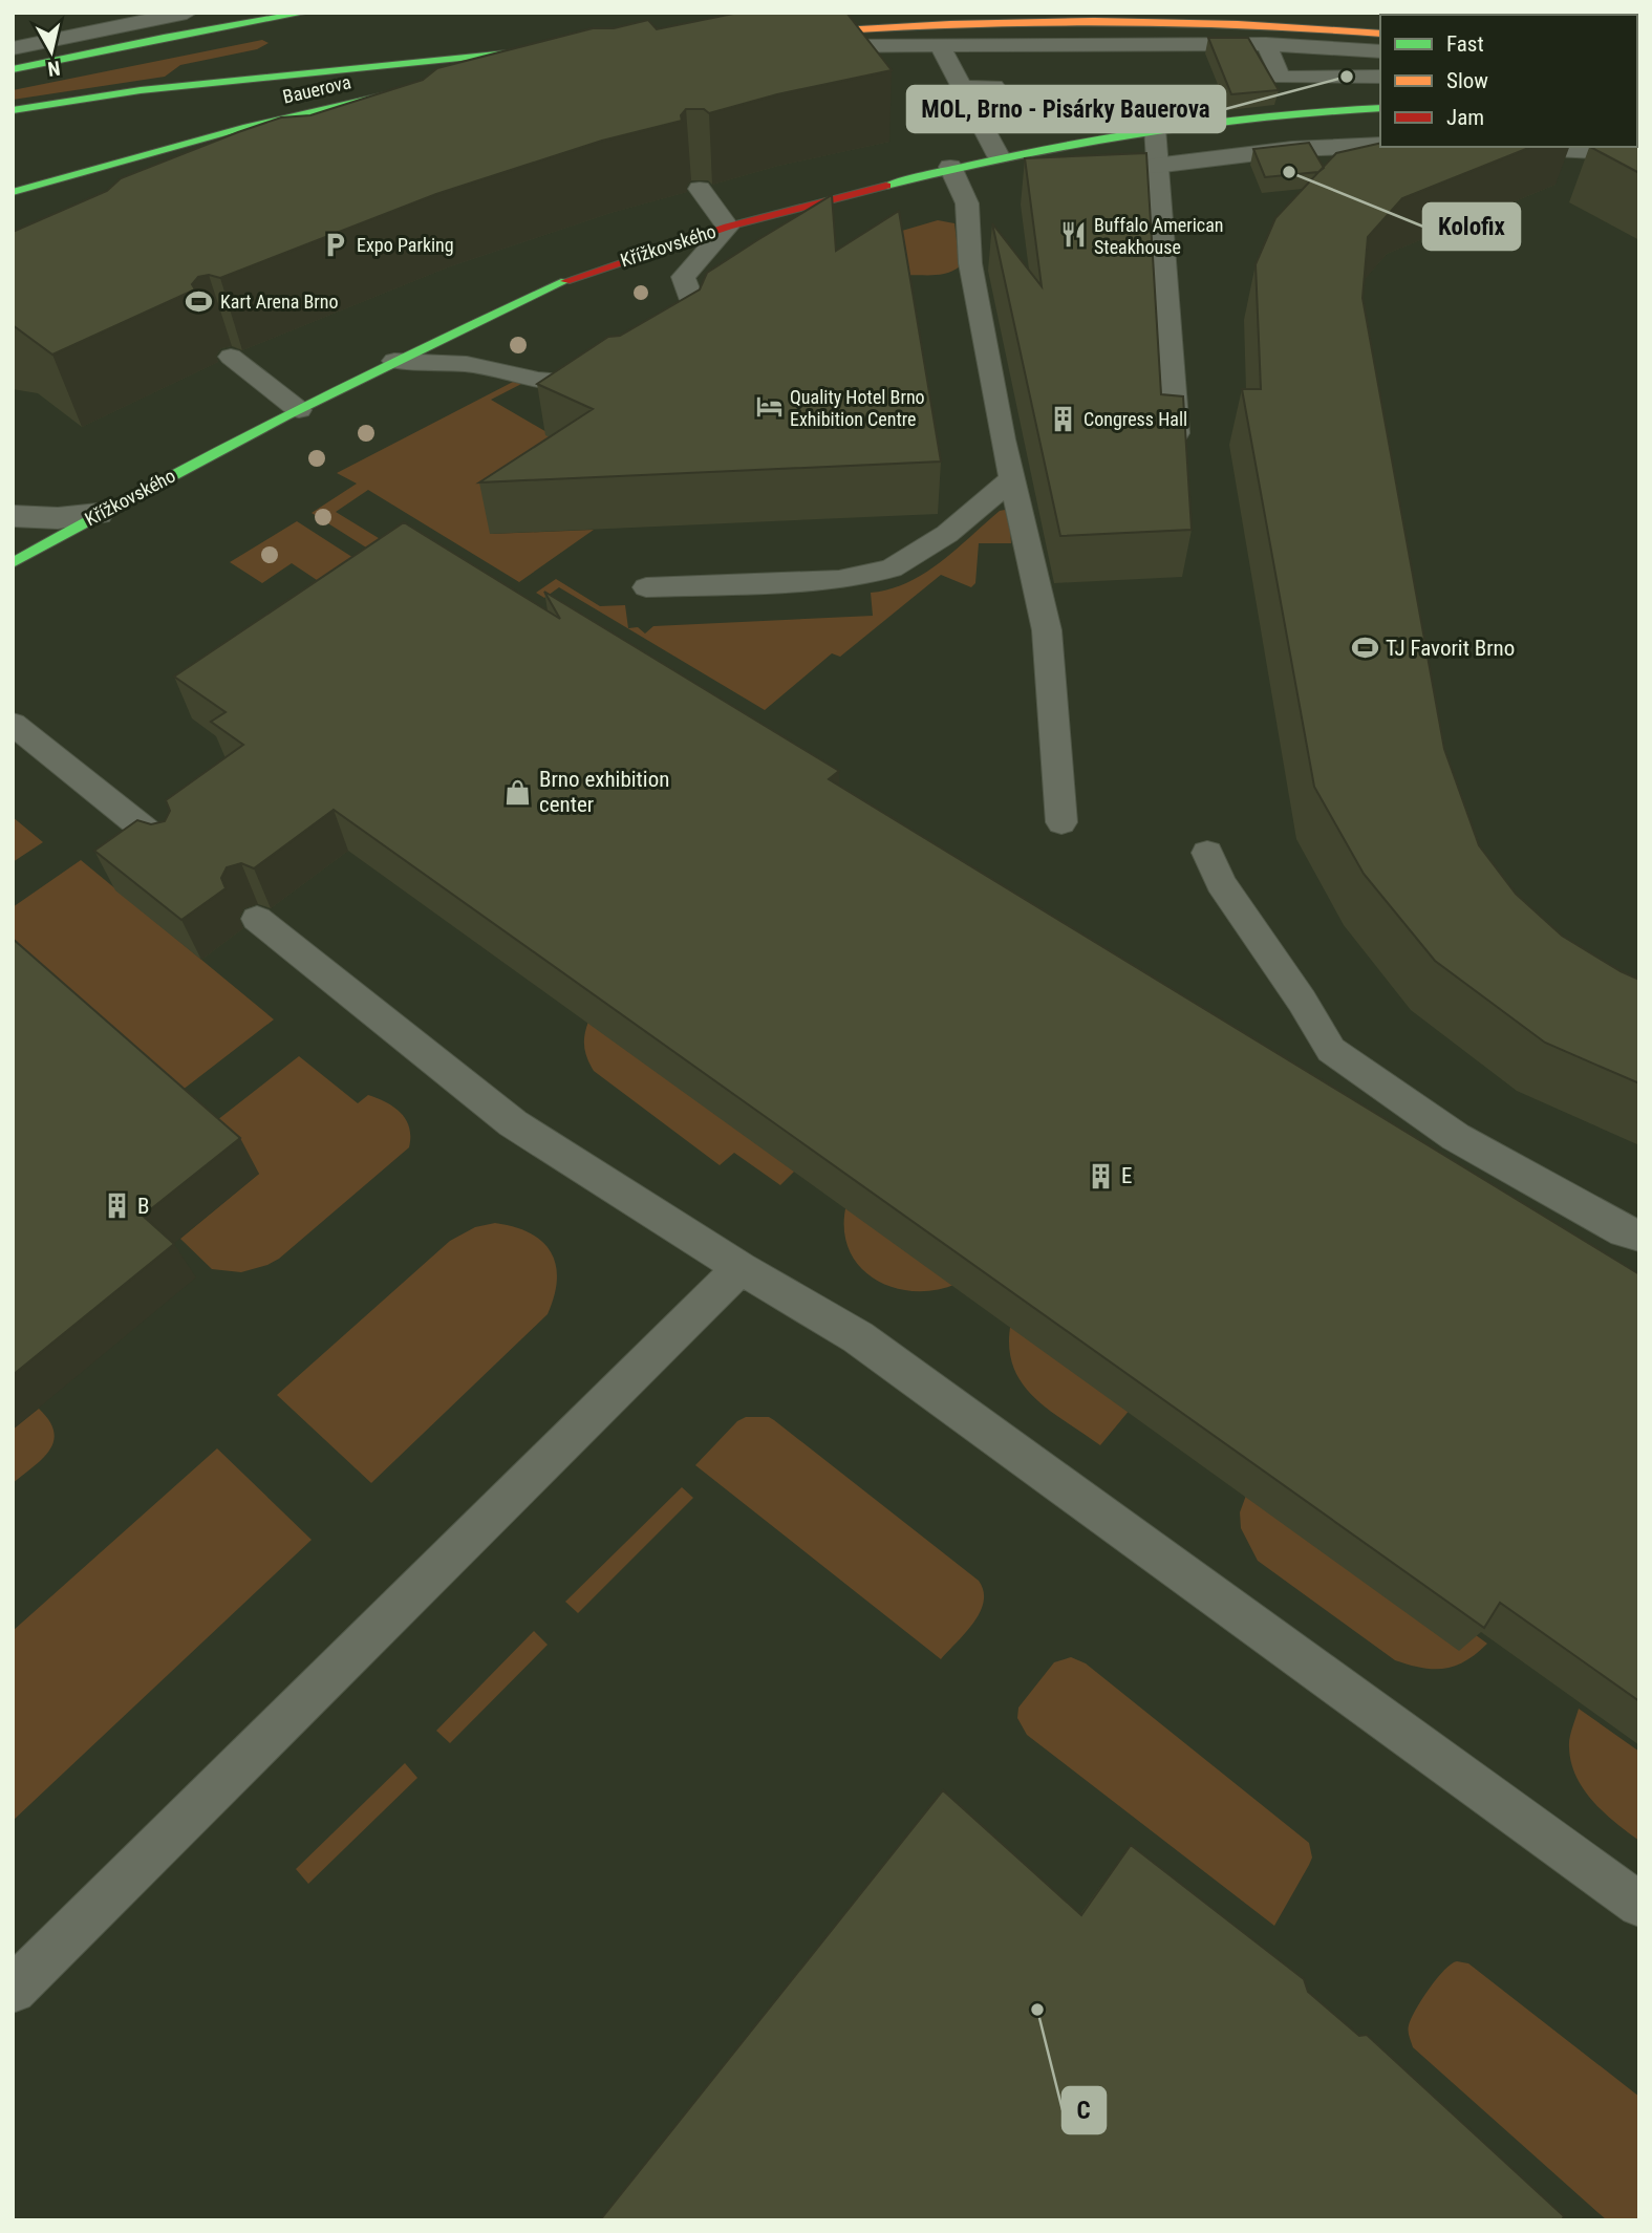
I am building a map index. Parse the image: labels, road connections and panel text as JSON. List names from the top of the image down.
{
  "streets": {
    "main road": ["Bauerova", "Křížkovského"]
  },
  "places": {
    "other": ["MOL, Brno - Pisárky Bauerova", "Kolofix", "C"],
    "restaurant": ["Buffalo American Steakhouse"],
    "parking": ["Expo Parking"],
    "sports": ["Kart Arena Brno", "TJ Favorit Brno"],
    "hotel": ["Quality Hotel Brno Exhibition Centre"],
    "building": ["Congress Hall", "E", "B"],
    "shop": ["Brno exhibition center"]
  },
  "legend": ["Fast", "Slow", "Jam"],
  "north": "bottom"
}
